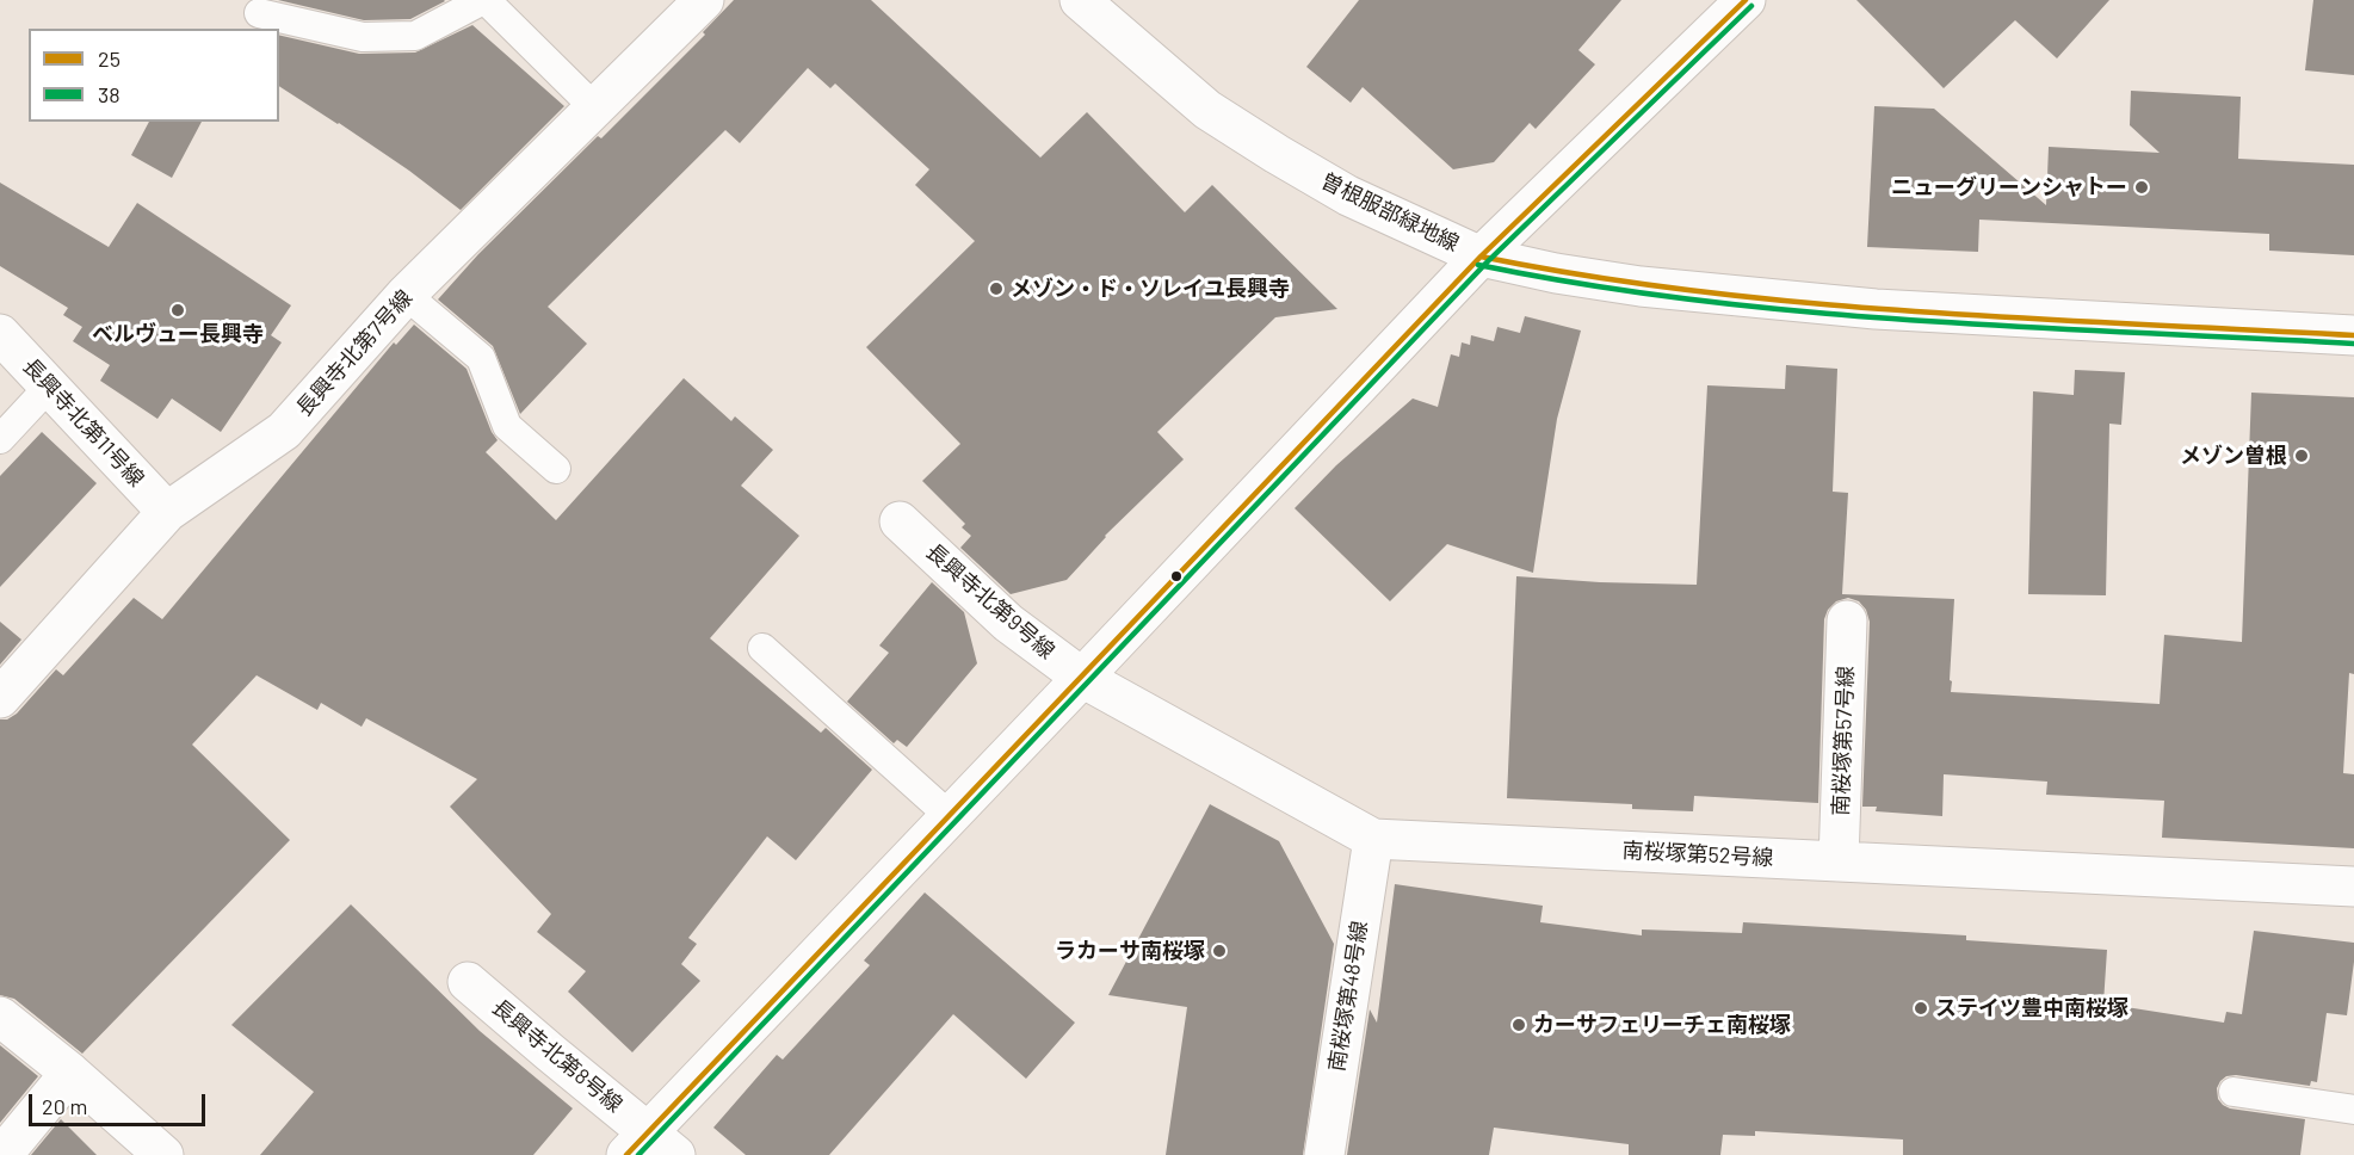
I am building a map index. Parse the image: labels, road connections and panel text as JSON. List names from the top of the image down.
{
  "streets": {
    "street": [
      "曽根服部緑地線",
      "長興寺北第7号線",
      "長興寺北第11号線",
      "長興寺北第9号線",
      "南桜塚第57号線",
      "南桜塚第52号線",
      "南桜塚第48号線",
      "長興寺北第8号線"
    ]
  },
  "crossings": [
    ["長興寺北第7号線", "長興寺北第11号線"],
    ["長興寺北第9号線", "南桜塚第52号線"],
    ["南桜塚第57号線", "南桜塚第52号線"],
    ["南桜塚第52号線", "南桜塚第48号線"]
  ],
  "places": [
    "ニューグリーンシャトー",
    "メゾン・ド・ソレイユ長興寺",
    "ベルヴュー長興寺",
    "メゾン曽根",
    "ラカーサ南桜塚",
    "ステイツ豊中南桜塚",
    "カーサフェリーチェ南桜塚"
  ],
  "lines": ["transit line 25", "transit line 38"],
  "legend": ["25", "38"],
  "scale_bar": "20 m"
}
